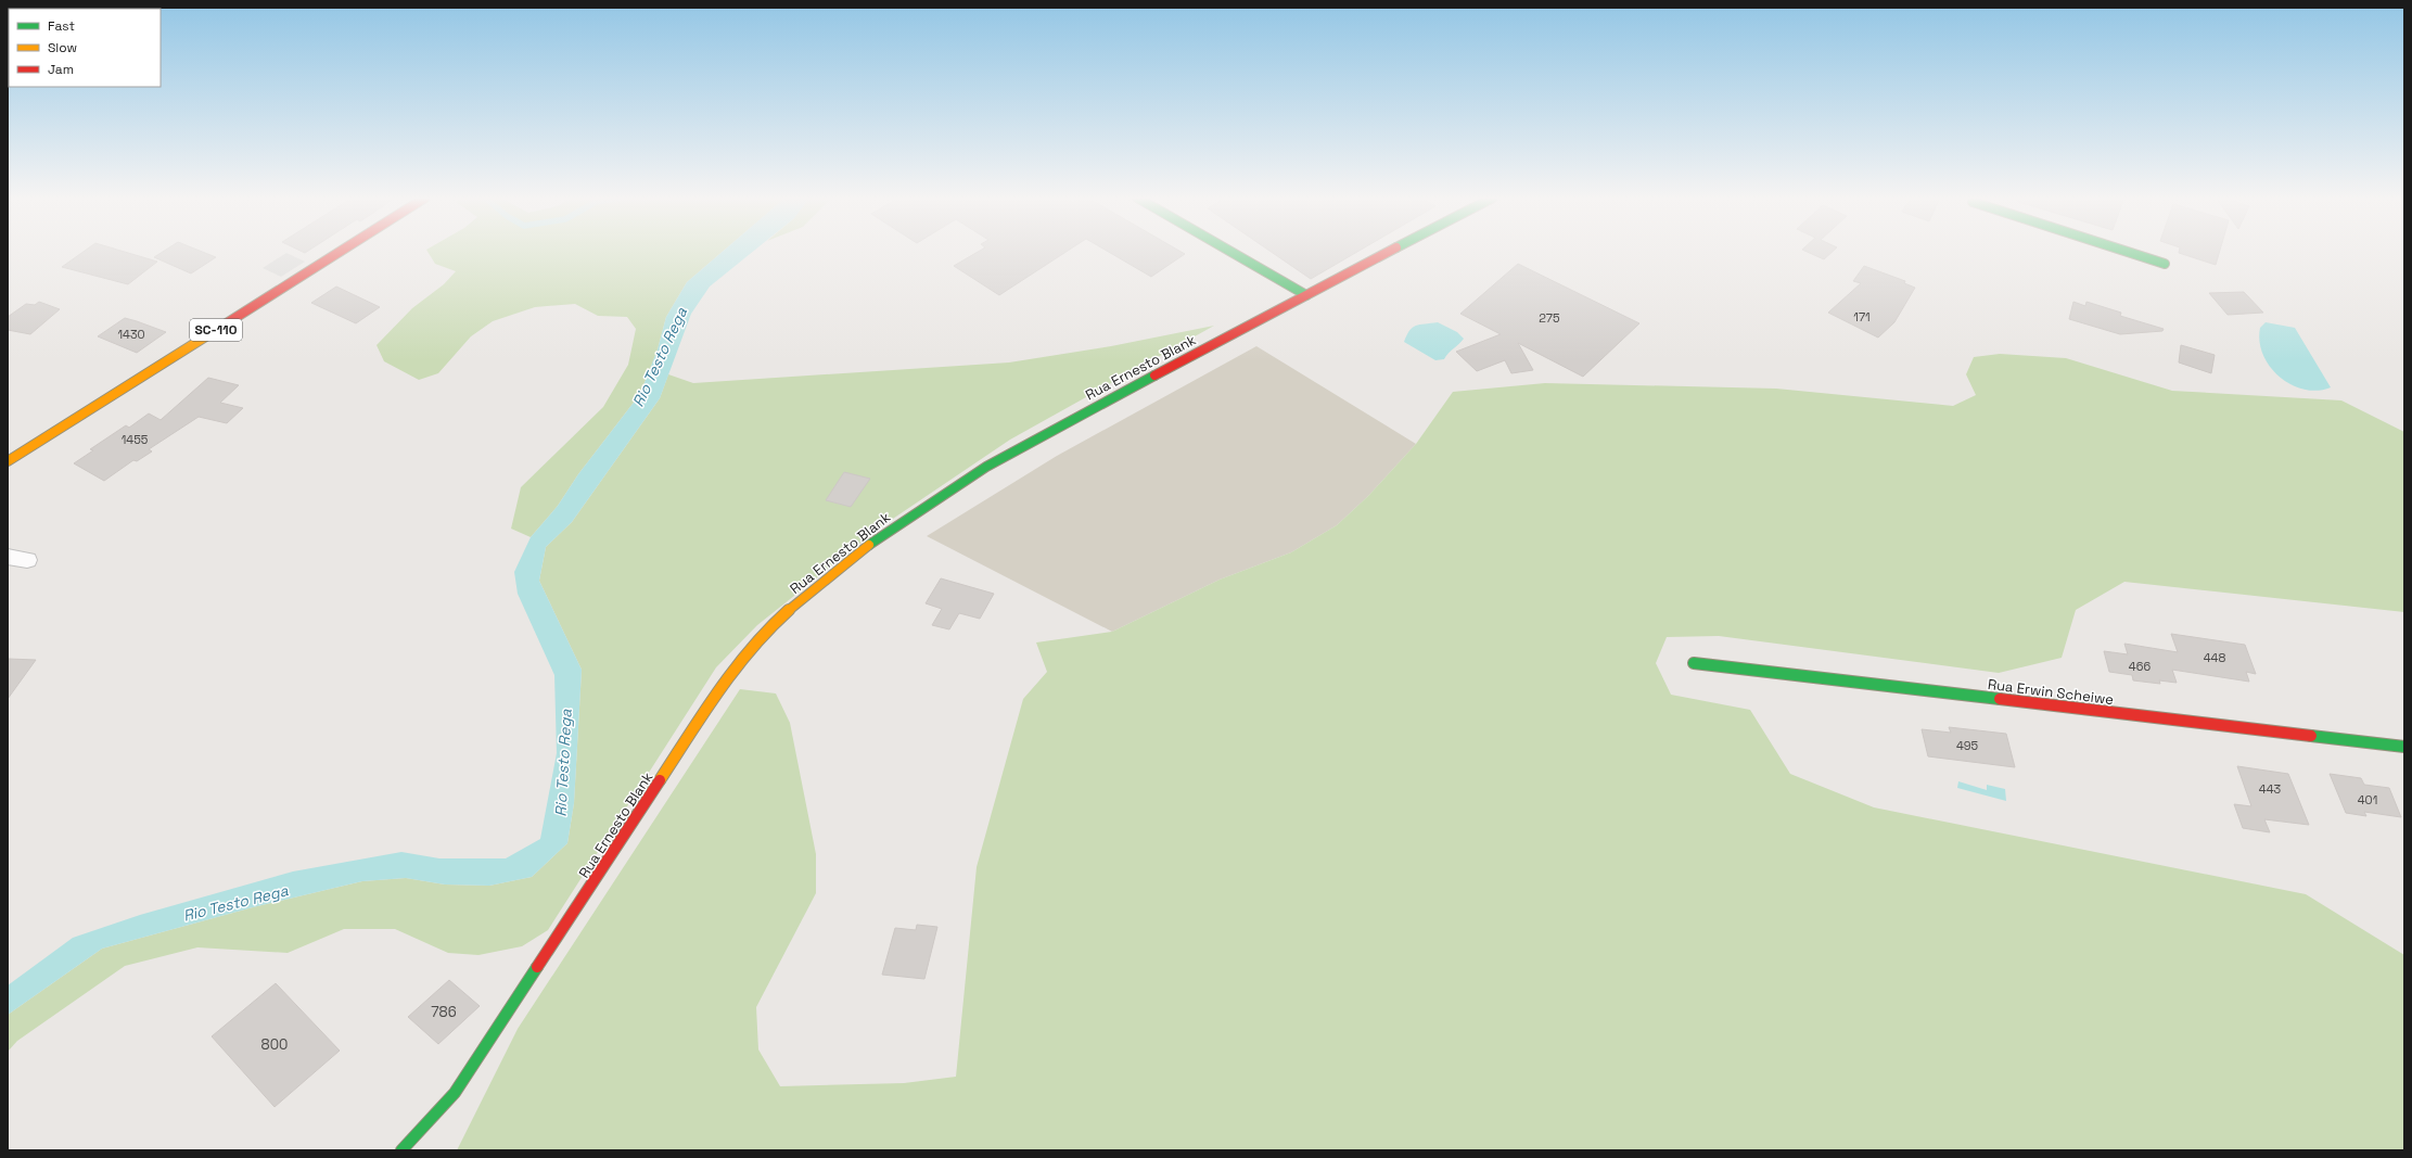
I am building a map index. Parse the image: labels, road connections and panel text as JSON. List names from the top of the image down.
{
  "streets": {
    "street": ["SC-110", "Rua Ernesto Blank", "Rua Erwin Scheiwe"]
  },
  "water": ["Rio Testo Rega"],
  "house_numbers": [
    "171",
    "275",
    "1430",
    "1455",
    "448",
    "466",
    "495",
    "443",
    "401",
    "786",
    "800"
  ],
  "legend": ["Fast", "Slow", "Jam"]
}
